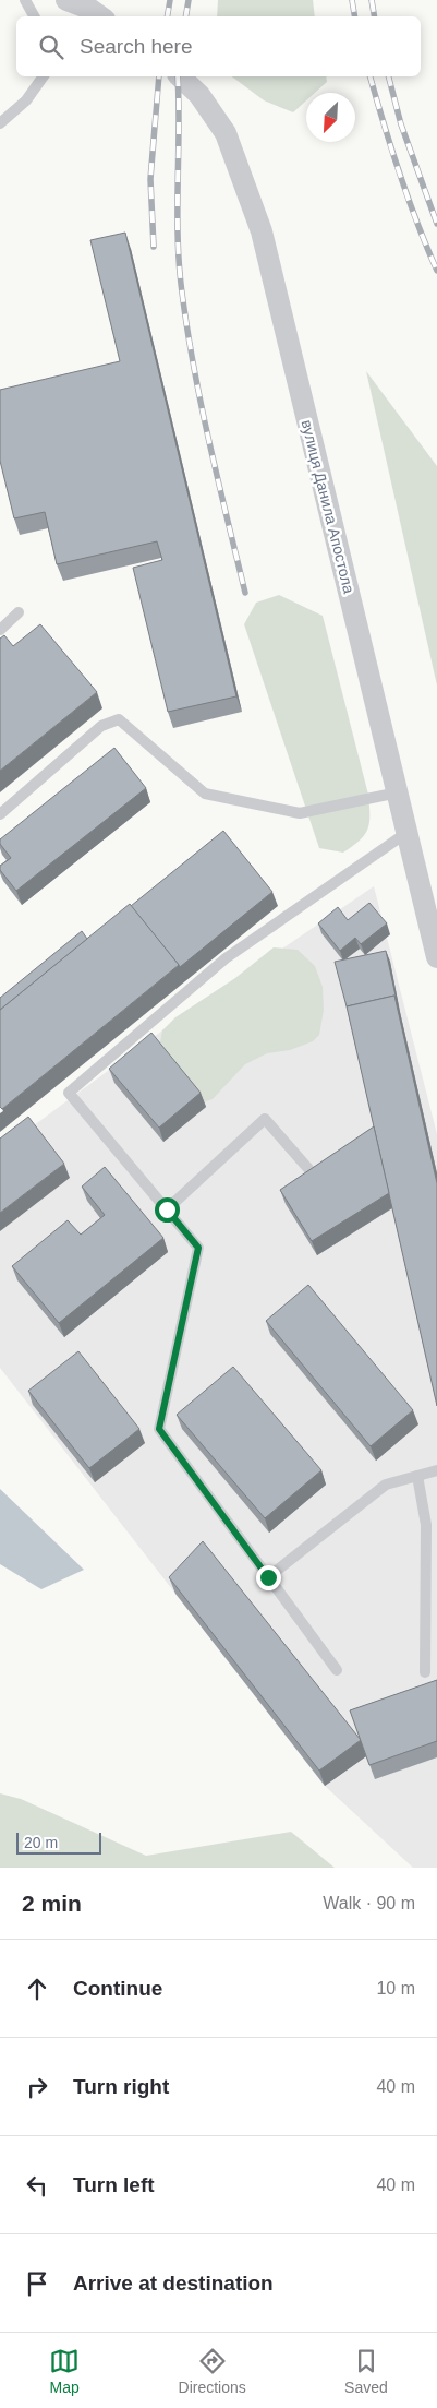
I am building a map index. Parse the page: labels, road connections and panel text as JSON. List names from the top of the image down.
{
  "streets": {
    "street": ["вулиця Данила Апостола"]
  },
  "scale_bar": "20 m",
  "north": "bottom left",
  "page": {
    "search": "Search here",
    "scale": "20 m",
    "heading": ["2 min", "Walk · 90 m"],
    "list": [
      ["Continue", "10 m"],
      ["Turn right", "40 m"],
      ["Turn left", "40 m"],
      "Arrive at destination"
    ],
    "nav": ["Map", "Directions", "Saved"]
  }
}
